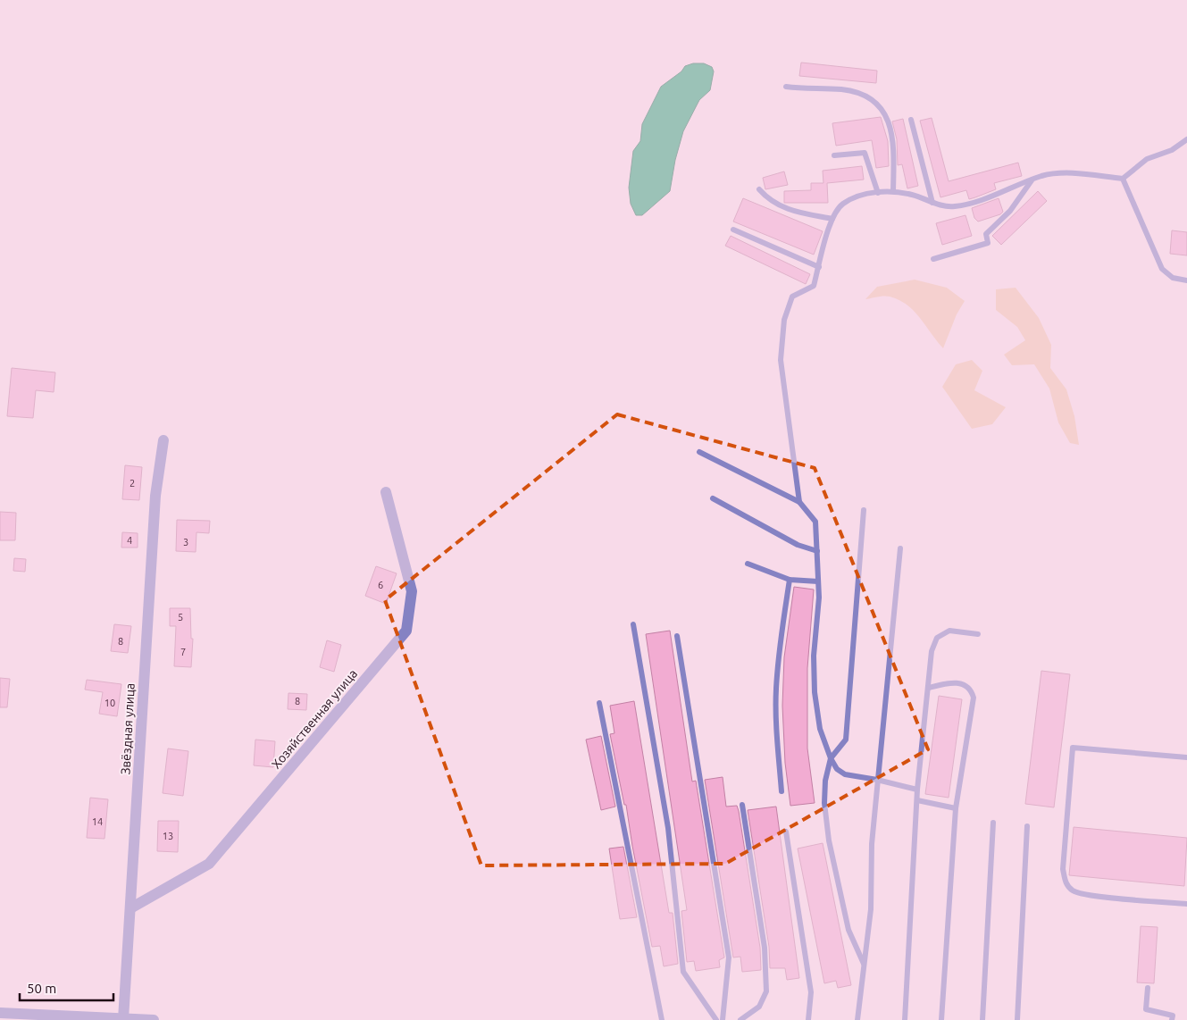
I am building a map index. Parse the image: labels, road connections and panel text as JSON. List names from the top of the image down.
{
  "streets": {
    "street": ["Хозяйственная улица", "Звёздная улица"]
  },
  "crossings": [
    ["Хозяйственная улица", "Звёздная улица"]
  ],
  "house_numbers": [
    "2",
    "4",
    "3",
    "6",
    "5",
    "8",
    "7",
    "8",
    "10",
    "14",
    "13"
  ],
  "scale_bar": "50 m"
}
